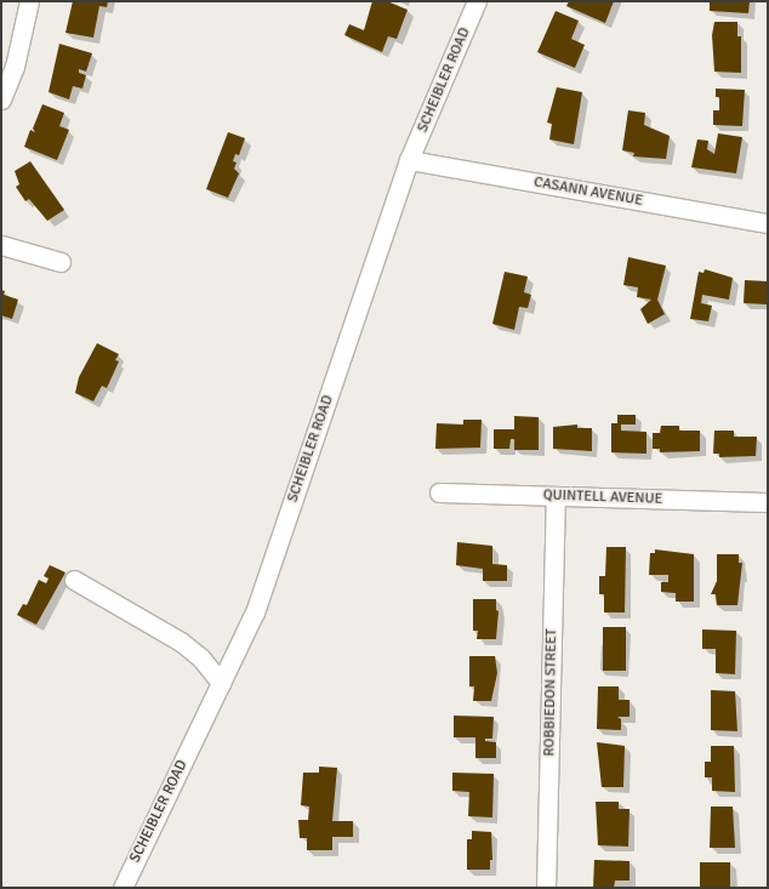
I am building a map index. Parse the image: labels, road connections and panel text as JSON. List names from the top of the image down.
{
  "streets": {
    "street": [
      "SCHEIBLER ROAD",
      "CASANN AVENUE",
      "QUINTELL AVENUE",
      "ROBBIEDON STREET"
    ]
  },
  "crossings": [
    ["SCHEIBLER ROAD", "CASANN AVENUE"],
    ["QUINTELL AVENUE", "ROBBIEDON STREET"]
  ]
}
